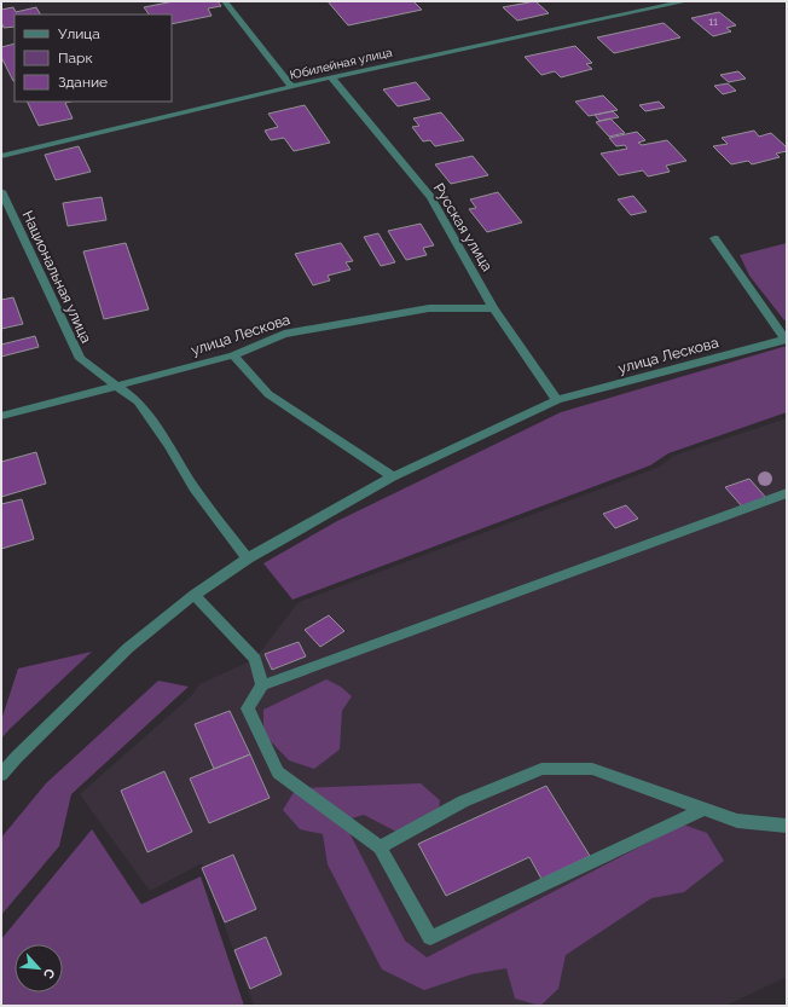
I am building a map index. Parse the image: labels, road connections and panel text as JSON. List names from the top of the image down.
{
  "streets": {
    "street": [
      "Юбилейная улица",
      "Русская улица",
      "Национальная улица",
      "улица Лескова"
    ]
  },
  "crossings": [
    ["Юбилейная улица", "Русская улица"],
    ["Русская улица", "улица Лескова"],
    ["Национальная улица", "улица Лескова"]
  ],
  "house_numbers": ["11"],
  "legend": ["Улица", "Парк", "Здание"],
  "north": "bottom right"
}
